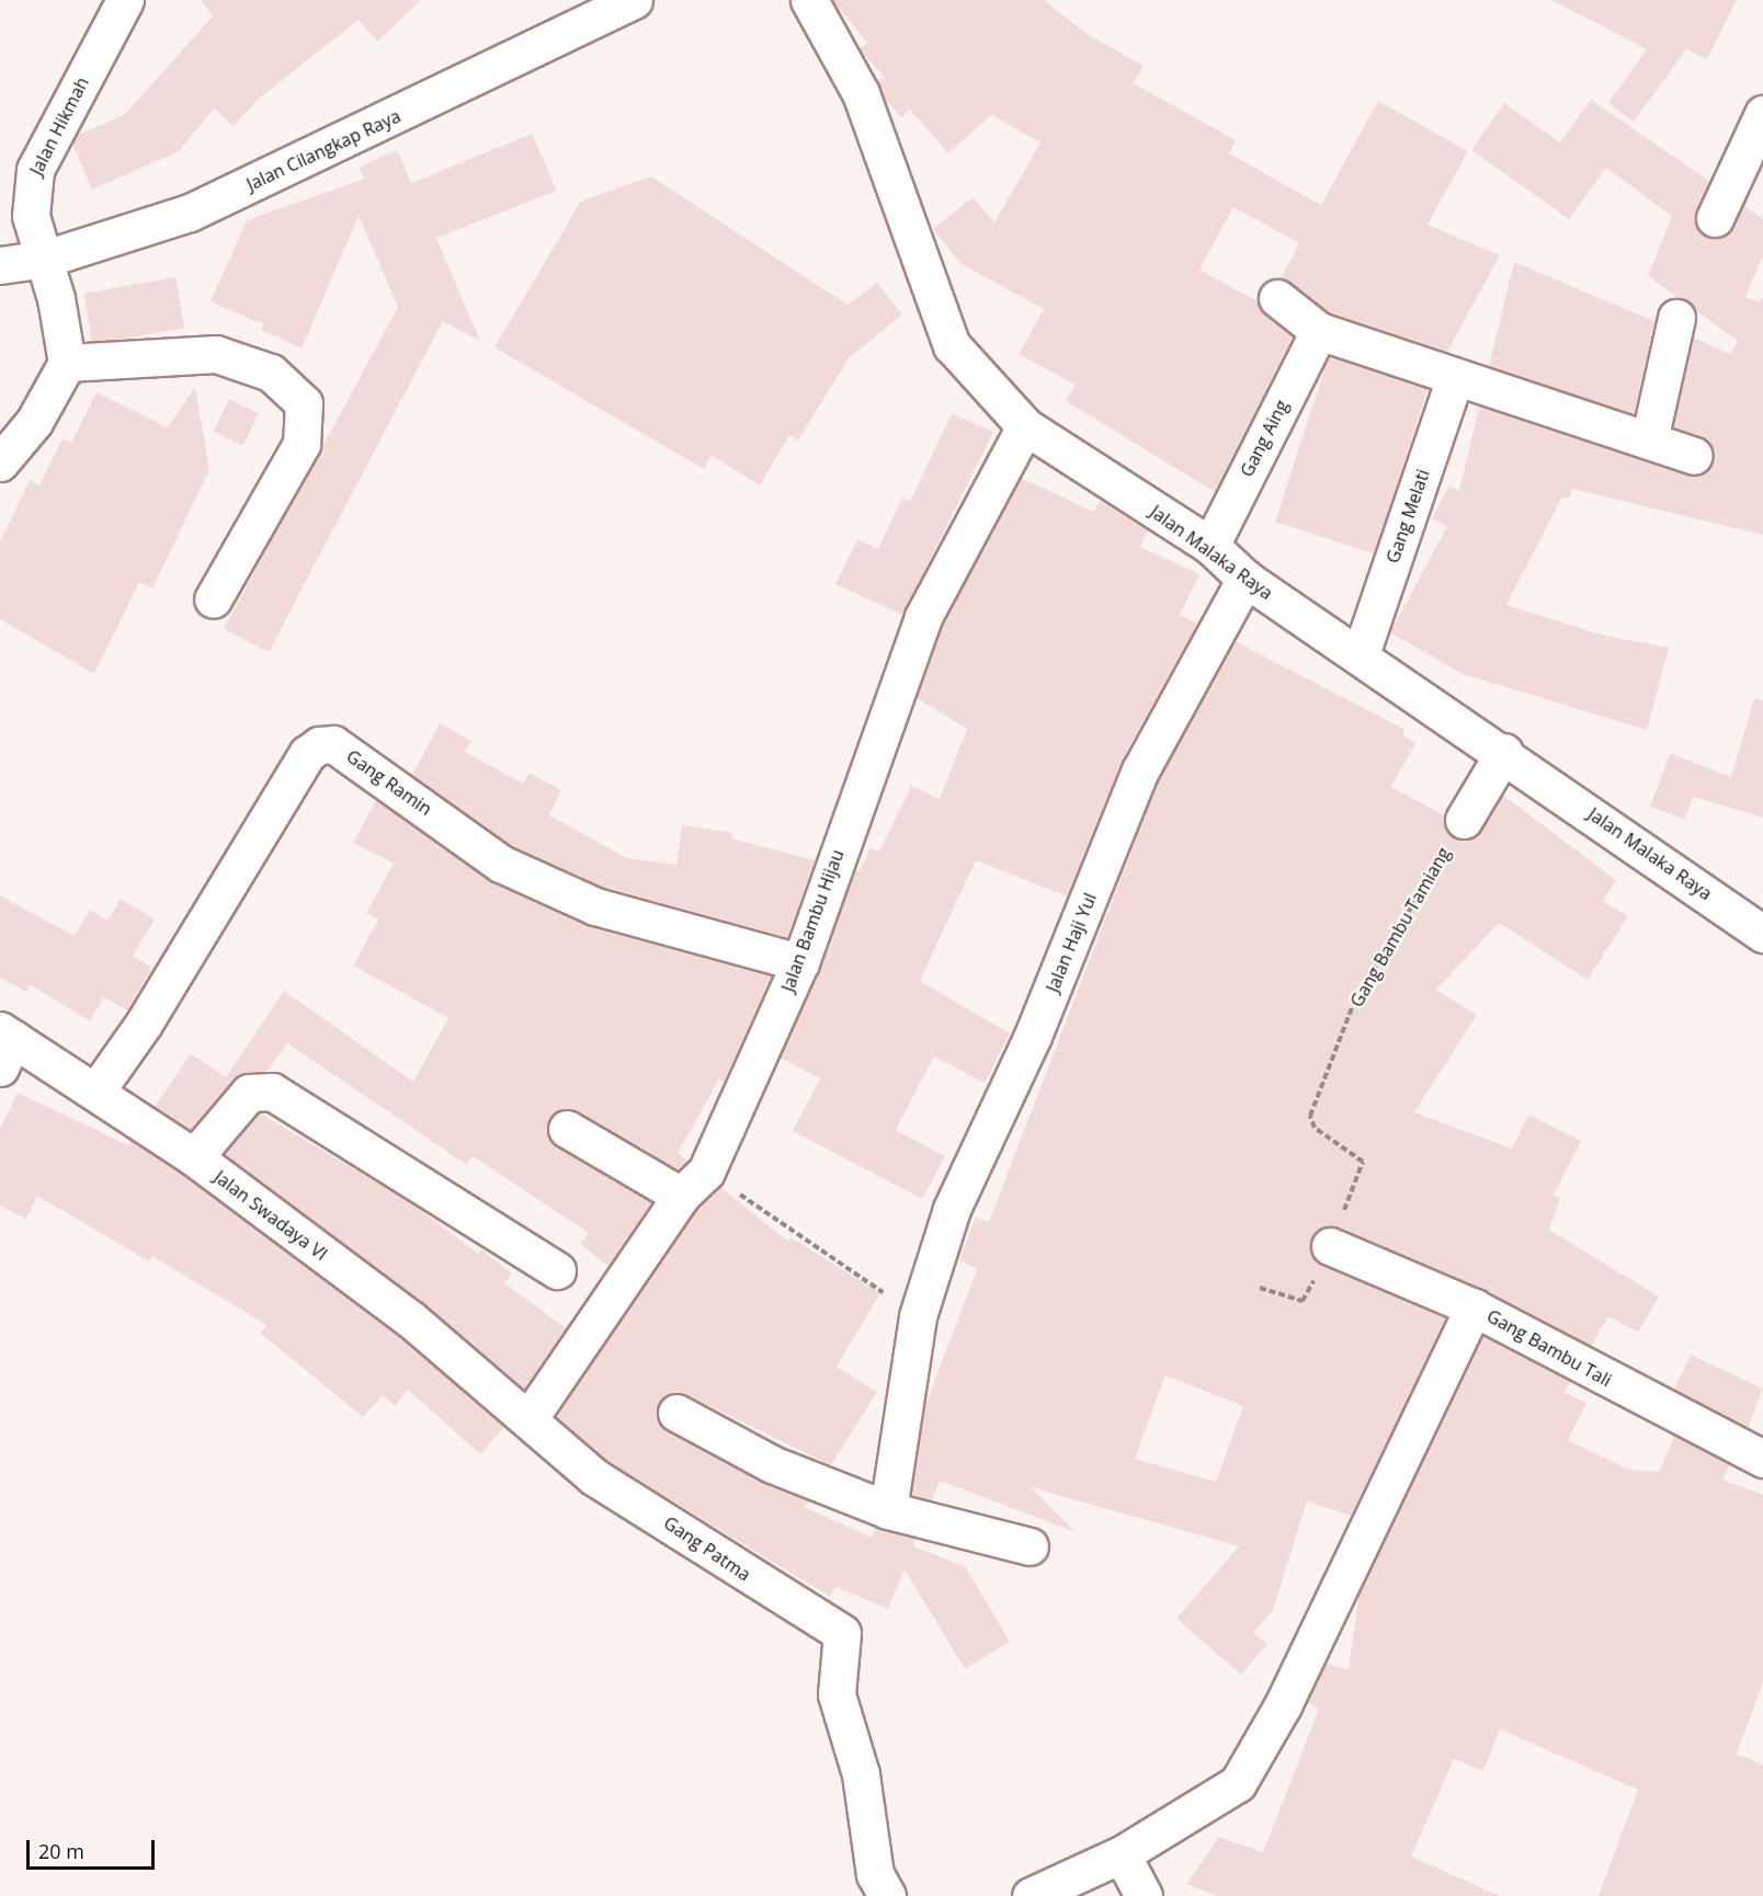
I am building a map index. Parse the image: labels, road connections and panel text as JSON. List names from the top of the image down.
{
  "streets": {
    "street": [
      "Jalan Hikmah",
      "Jalan Cilangkap Raya",
      "Gang Aing",
      "Gang Melati",
      "Jalan Malaka Raya",
      "Gang Ramin",
      "Jalan Bambu Hijau",
      "Jalan Haji Yul",
      "Jalan Swadaya VI",
      "Gang Bambu Tali",
      "Gang Patma"
    ],
    "path": ["Gang Bambu Tamiang"]
  },
  "crossings": [
    ["Jalan Hikmah", "Jalan Cilangkap Raya"],
    ["Gang Aing", "Jalan Malaka Raya"],
    ["Gang Melati", "Jalan Malaka Raya"],
    ["Jalan Malaka Raya", "Jalan Bambu Hijau"],
    ["Jalan Malaka Raya", "Jalan Haji Yul"],
    ["Gang Ramin", "Jalan Bambu Hijau"],
    ["Gang Ramin", "Jalan Swadaya VI"],
    ["Jalan Bambu Hijau", "Jalan Swadaya VI"],
    ["Jalan Bambu Hijau", "Gang Patma"],
    ["Gang Bambu Tamiang", "Gang Bambu Tali"],
    ["Jalan Swadaya VI", "Gang Patma"]
  ],
  "scale_bar": "20 m"
}
